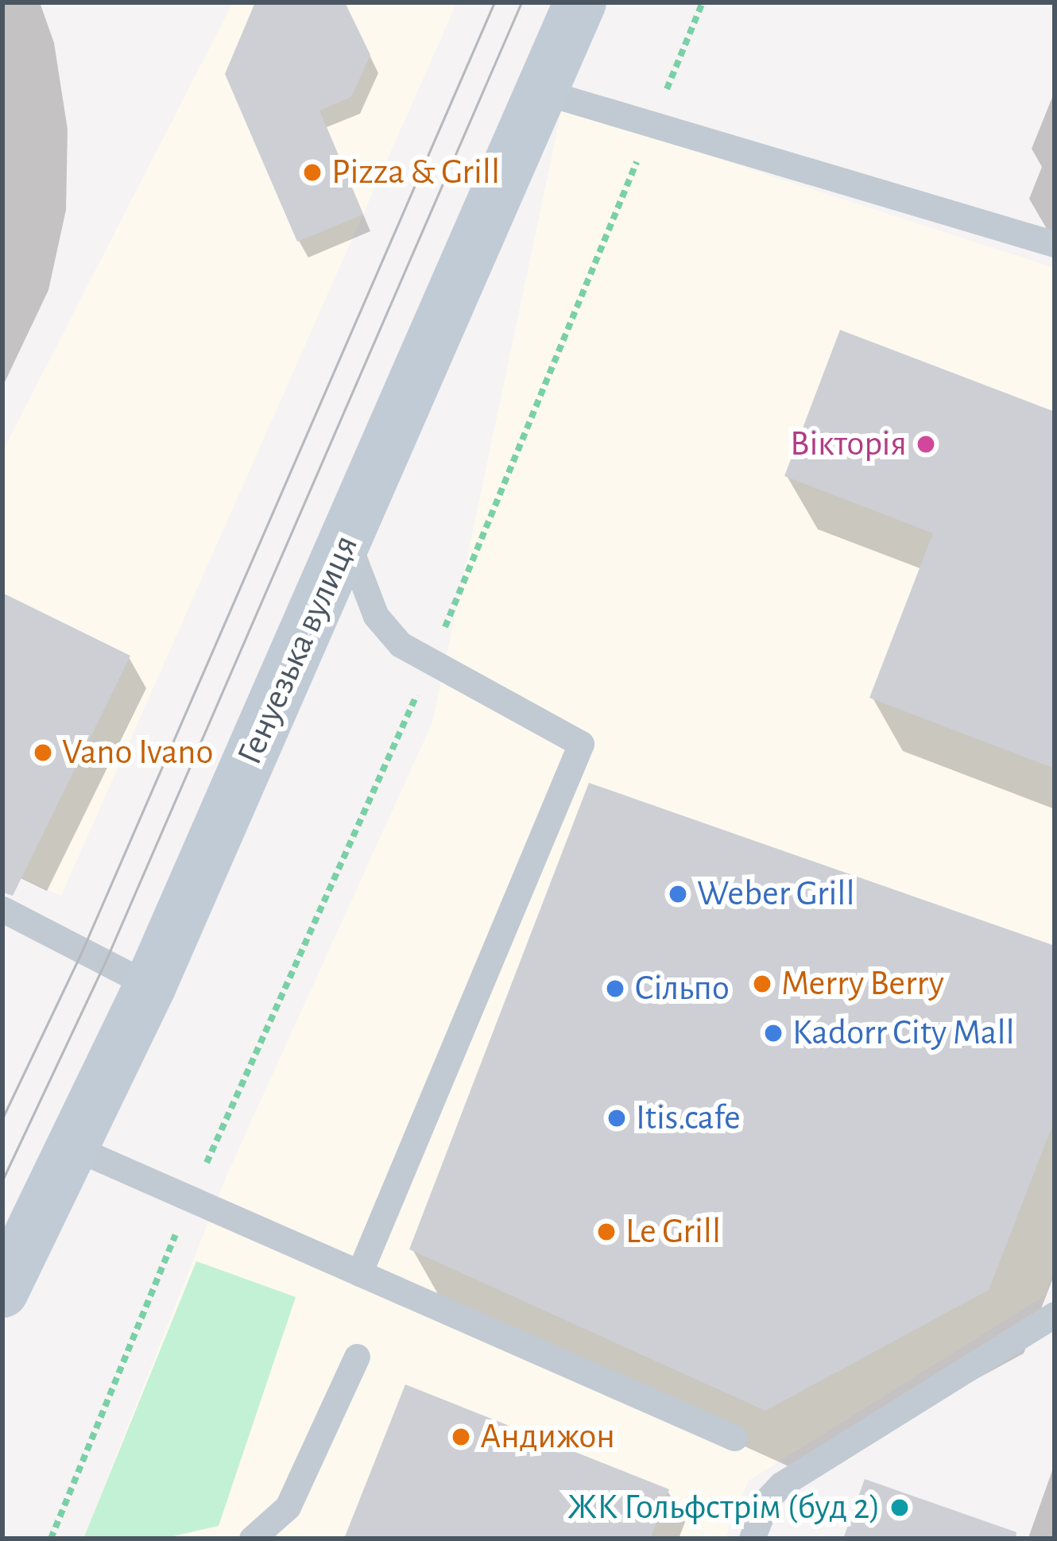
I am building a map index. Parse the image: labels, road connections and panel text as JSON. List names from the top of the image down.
{
  "streets": {
    "main road": ["Генуезька вулиця"]
  },
  "places": [
    "Pizza & Grill",
    "Вікторія",
    "Vano Ivano",
    "Weber Grill",
    "Merry Berry",
    "Сільпо",
    "Kadorr City Mall",
    "Itis.cafe",
    "Le Grill",
    "Андижон",
    "ЖК Гольфстрім (буд 2)"
  ]
}
